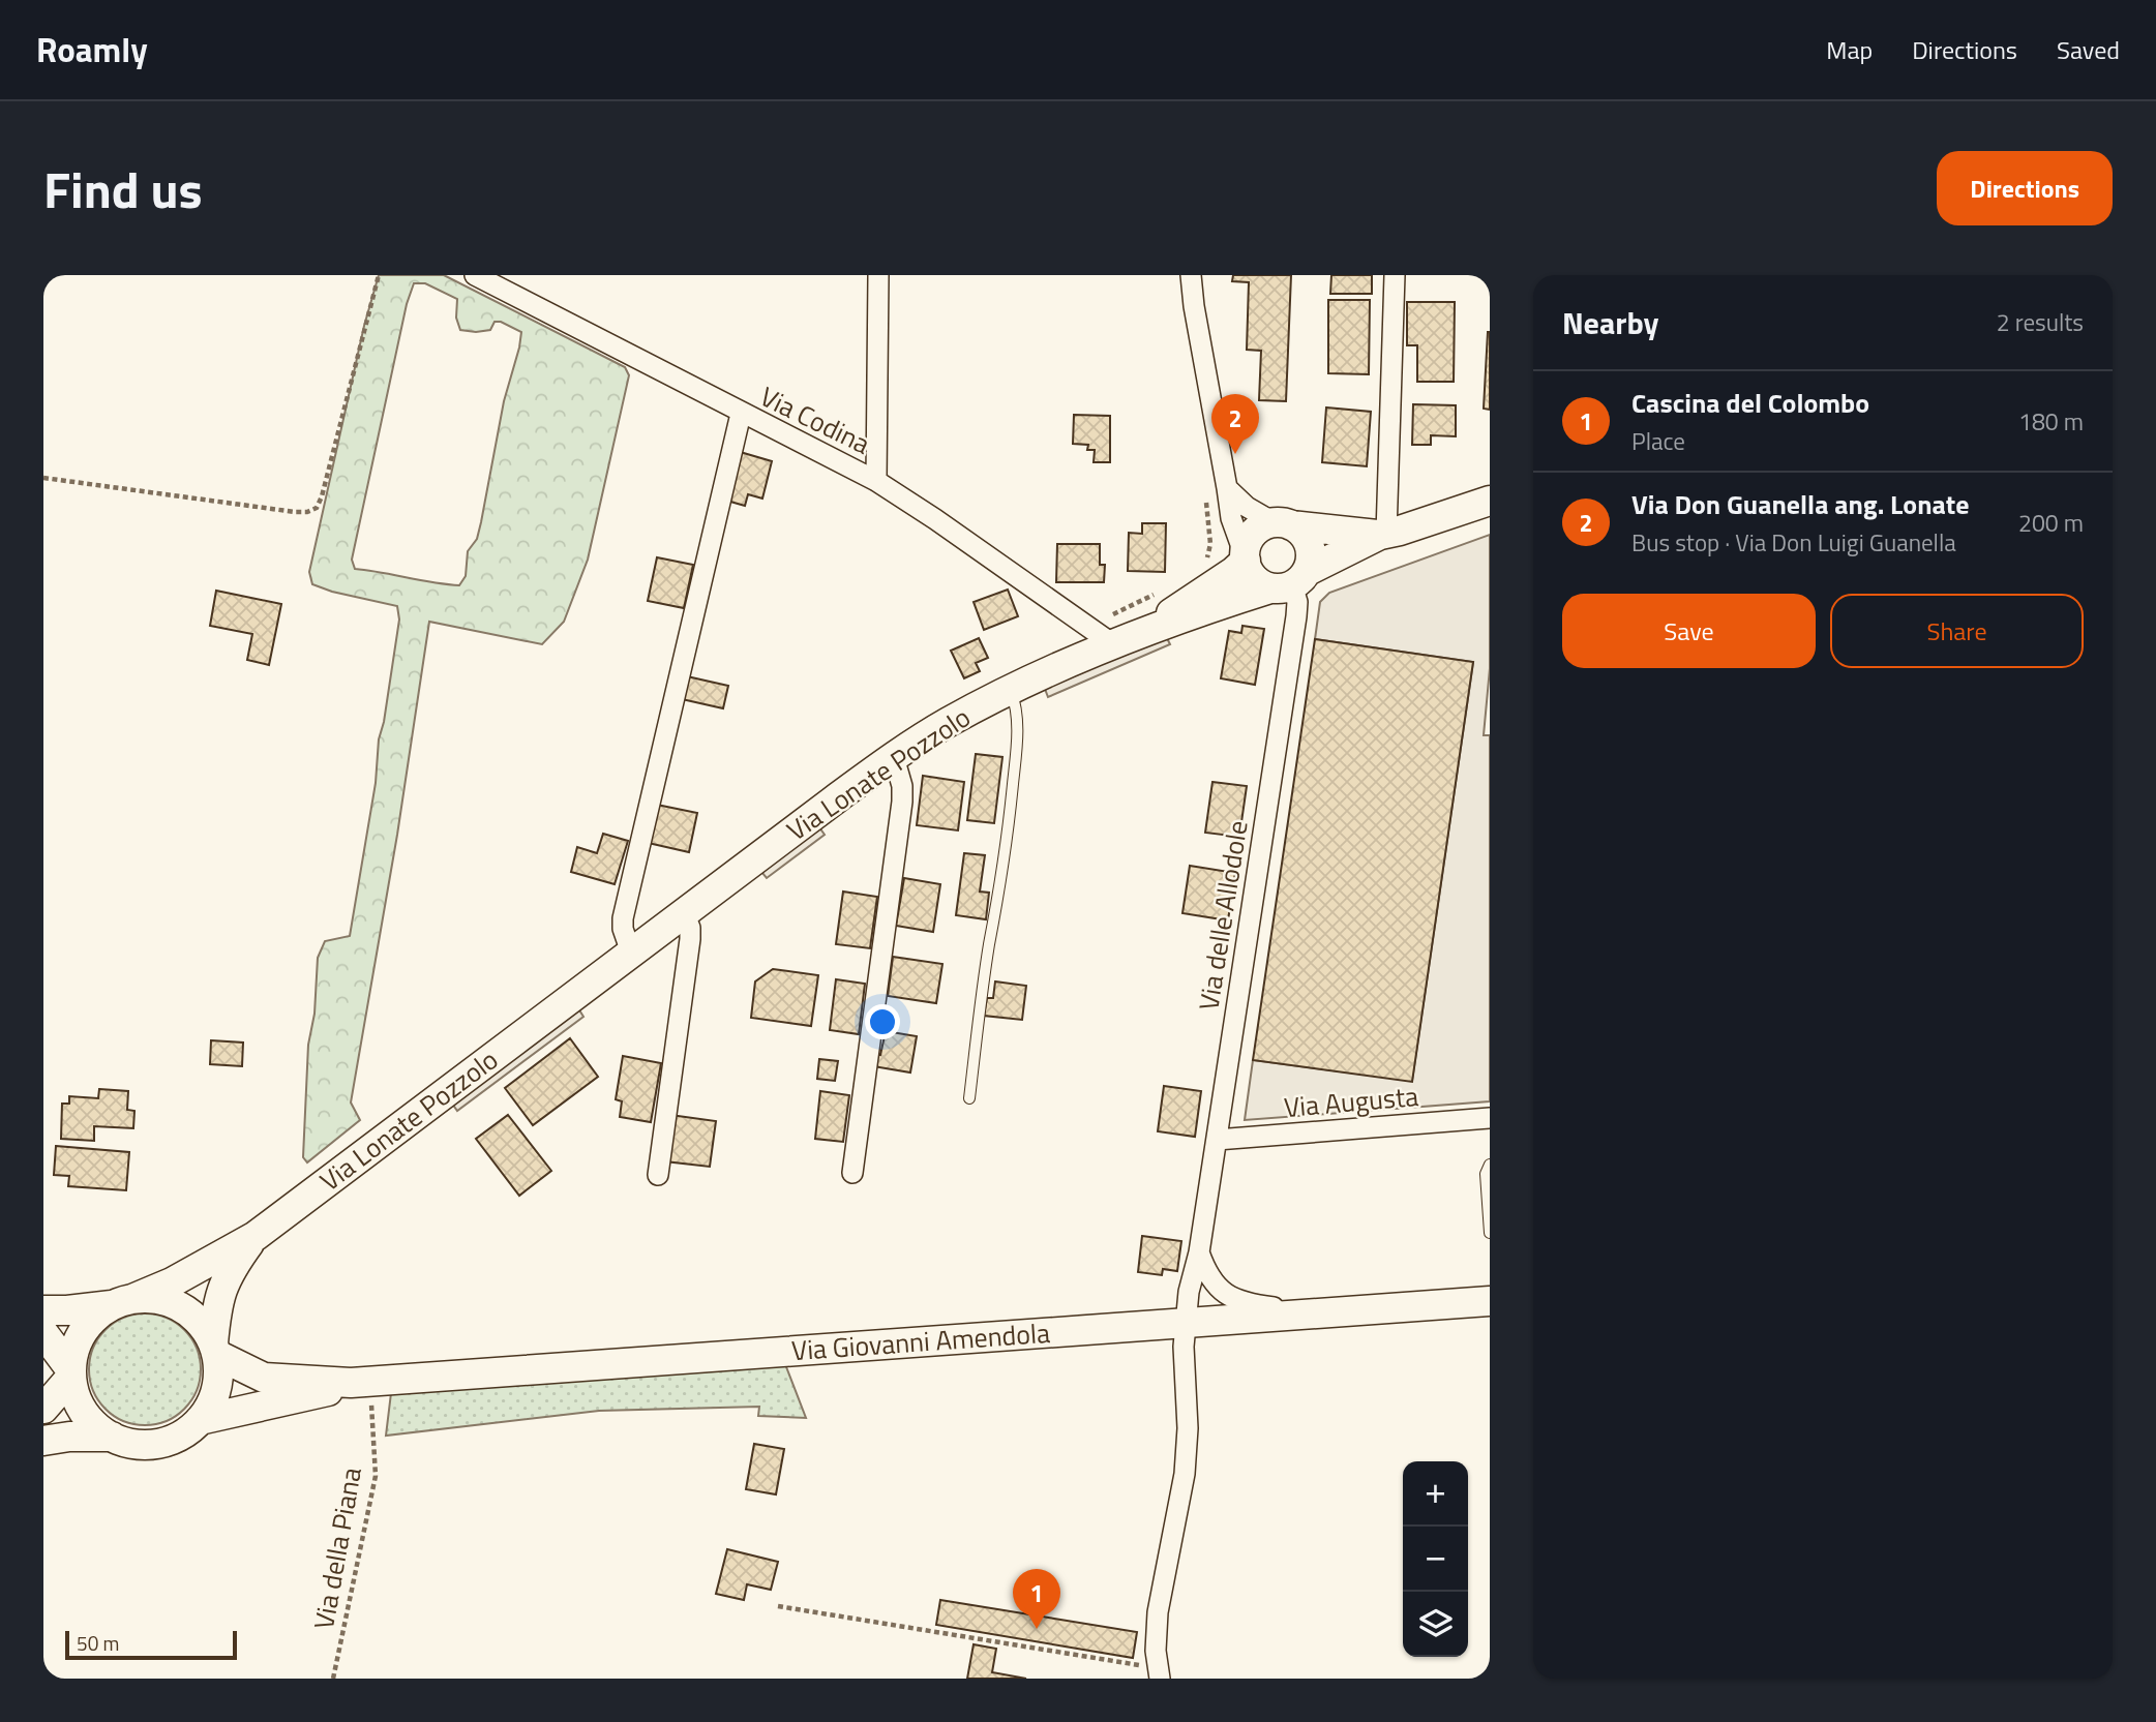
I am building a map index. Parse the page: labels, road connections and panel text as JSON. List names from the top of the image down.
{
  "streets": {
    "street": [
      "Via Codina",
      "Via Lonate Pozzolo",
      "Via delle Allodole",
      "Via Augusta",
      "Via Giovanni Amendola"
    ],
    "path": ["Via della Piana"]
  },
  "crossings": [
    ["Via Codina", "Via Lonate Pozzolo"],
    ["Via delle Allodole", "Via Augusta"],
    ["Via delle Allodole", "Via Giovanni Amendola"],
    ["Via Giovanni Amendola", "Via della Piana"]
  ],
  "scale_bar": "50 m",
  "page": {
    "header": "Roamly",
    "nav": ["Map", "Directions", "Saved"],
    "title": "Find us",
    "buttons": [
      "Directions",
      ["Save", "Share"]
    ],
    "heading": ["Nearby", "2 results"],
    "list": [
      {
        "mark": "1",
        "name": "Cascina del Colombo",
        "note": "Place",
        "value": "180 m"
      },
      {
        "mark": "2",
        "name": "Via Don Guanella ang. Lonate",
        "note": "Bus stop · Via Don Luigi Guanella",
        "value": "200 m"
      }
    ],
    "pins": ["2", "1"],
    "map_buttons": ["+", "−"],
    "scale": "50 m"
  }
}
